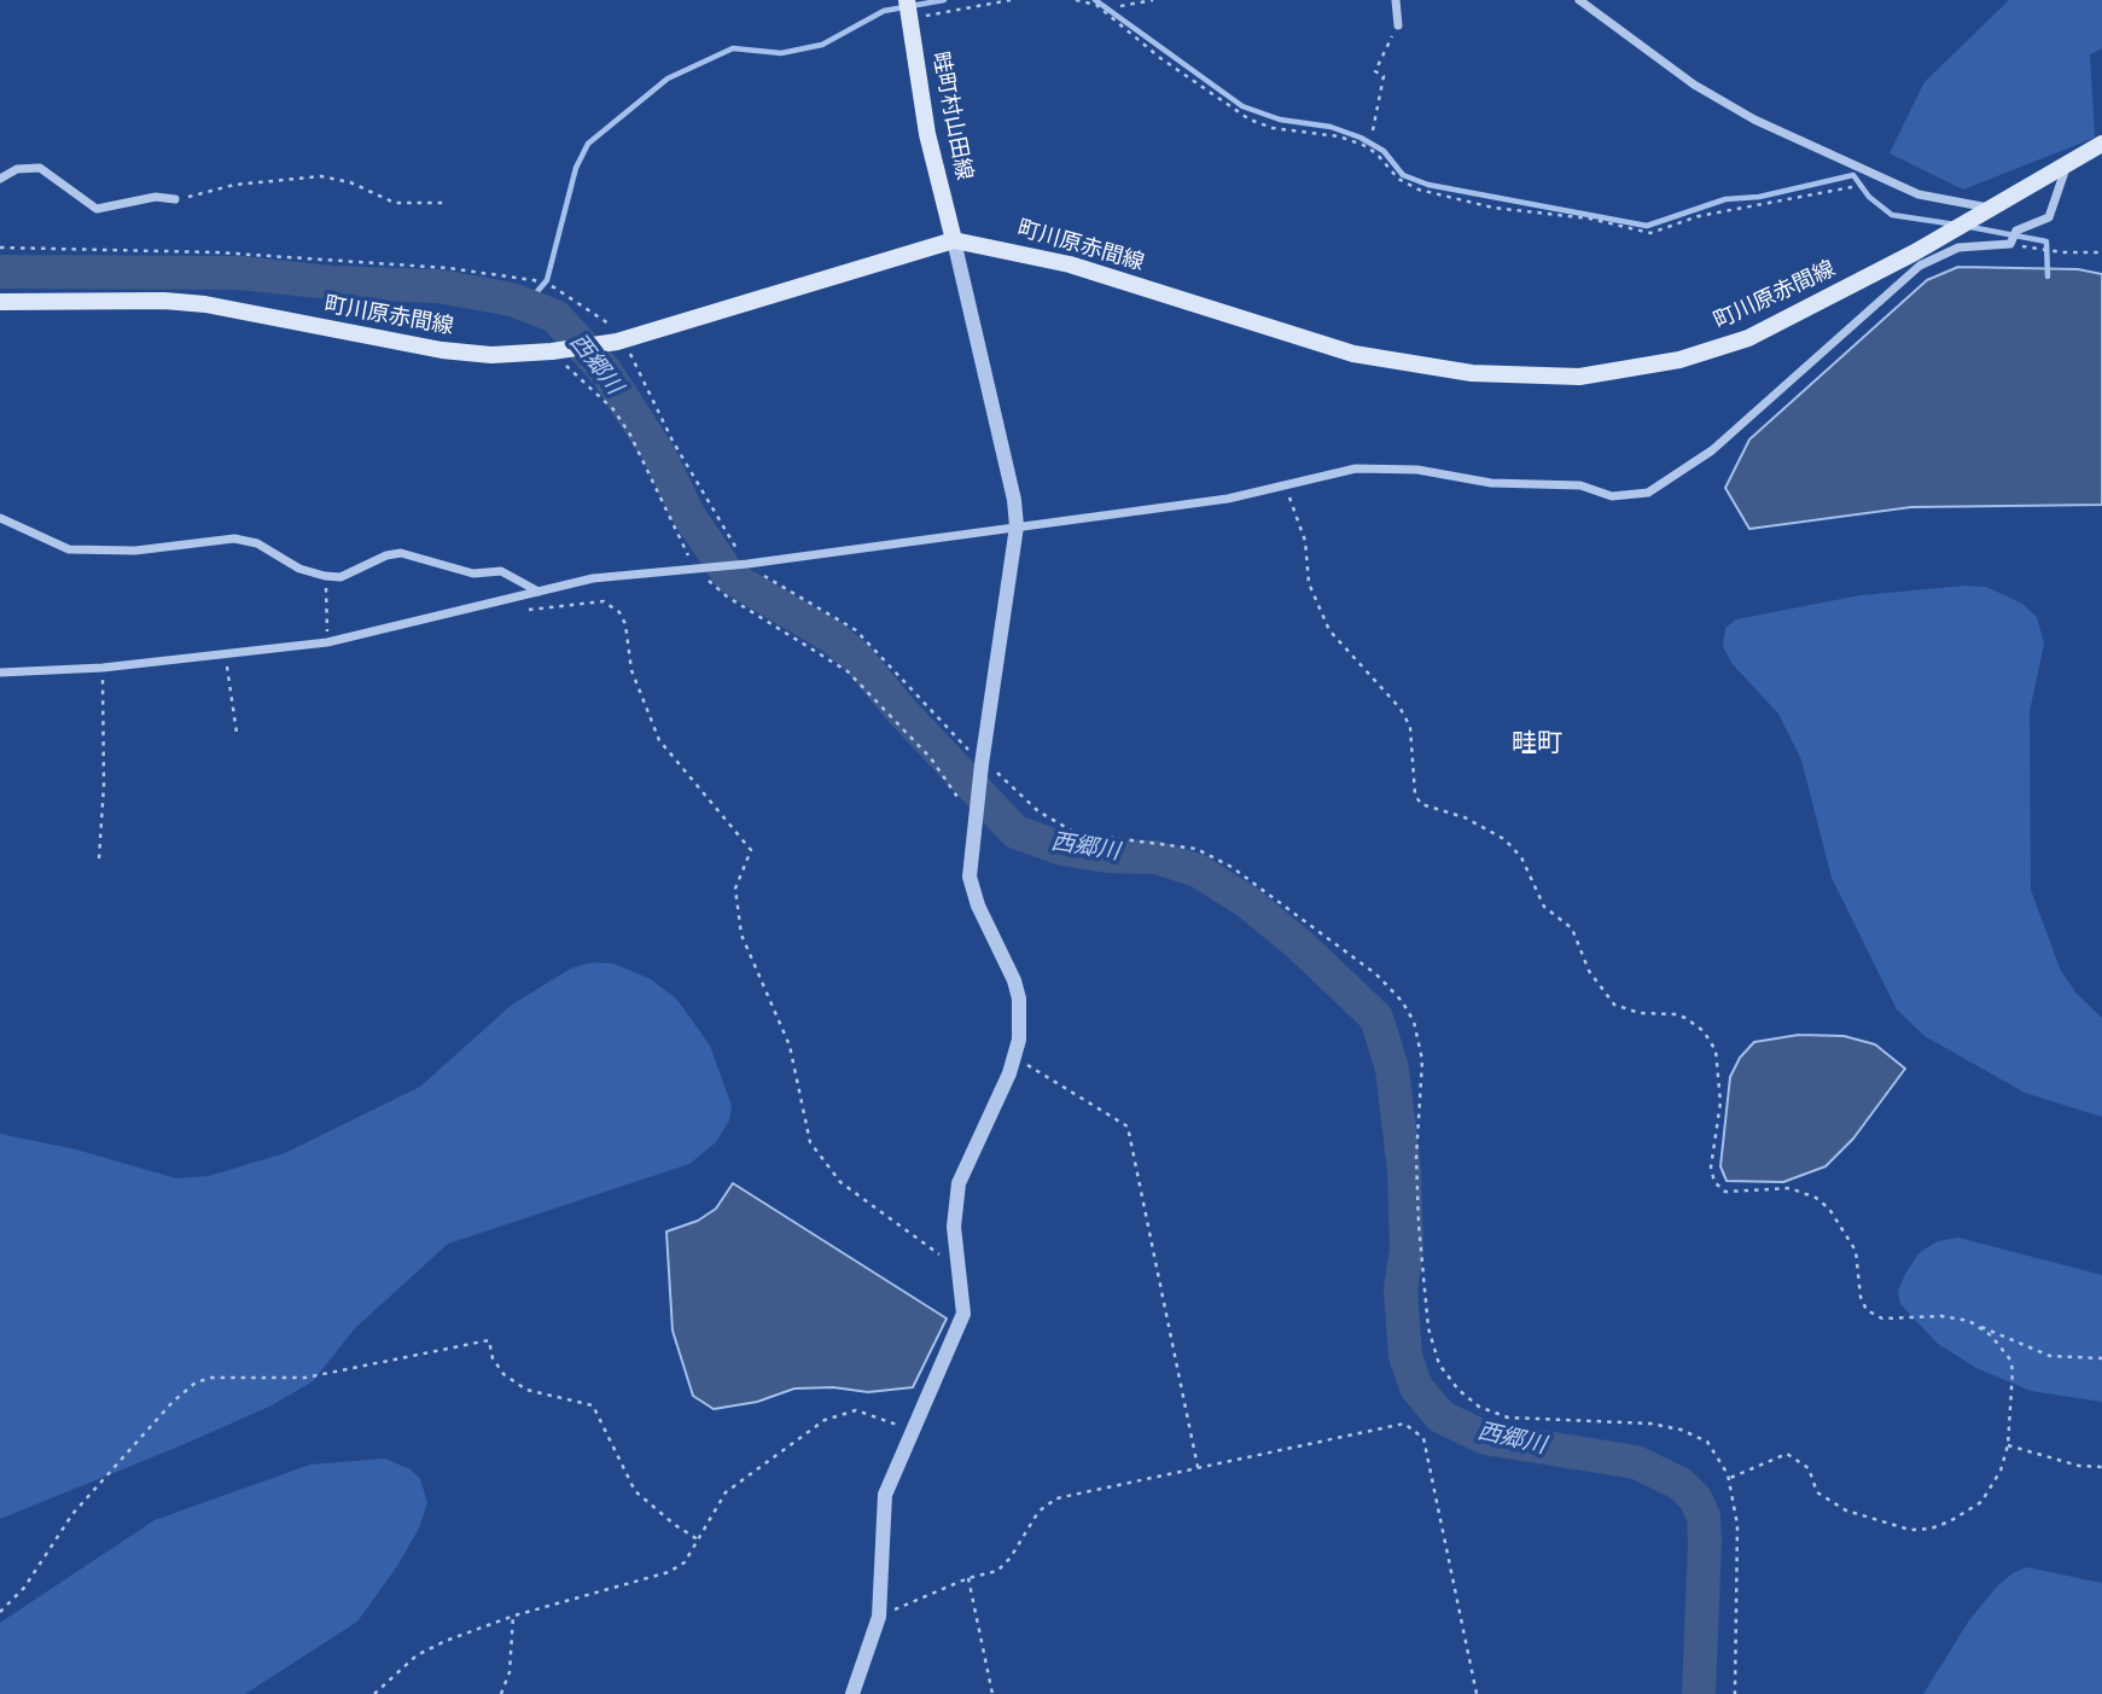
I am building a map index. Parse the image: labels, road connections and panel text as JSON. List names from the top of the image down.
{
  "streets": {
    "main road": ["畦町村山田線", "町川原赤間線"]
  },
  "crossings": [
    ["畦町村山田線", "町川原赤間線"]
  ],
  "districts": ["畦町"],
  "water": ["西郷川"]
}
